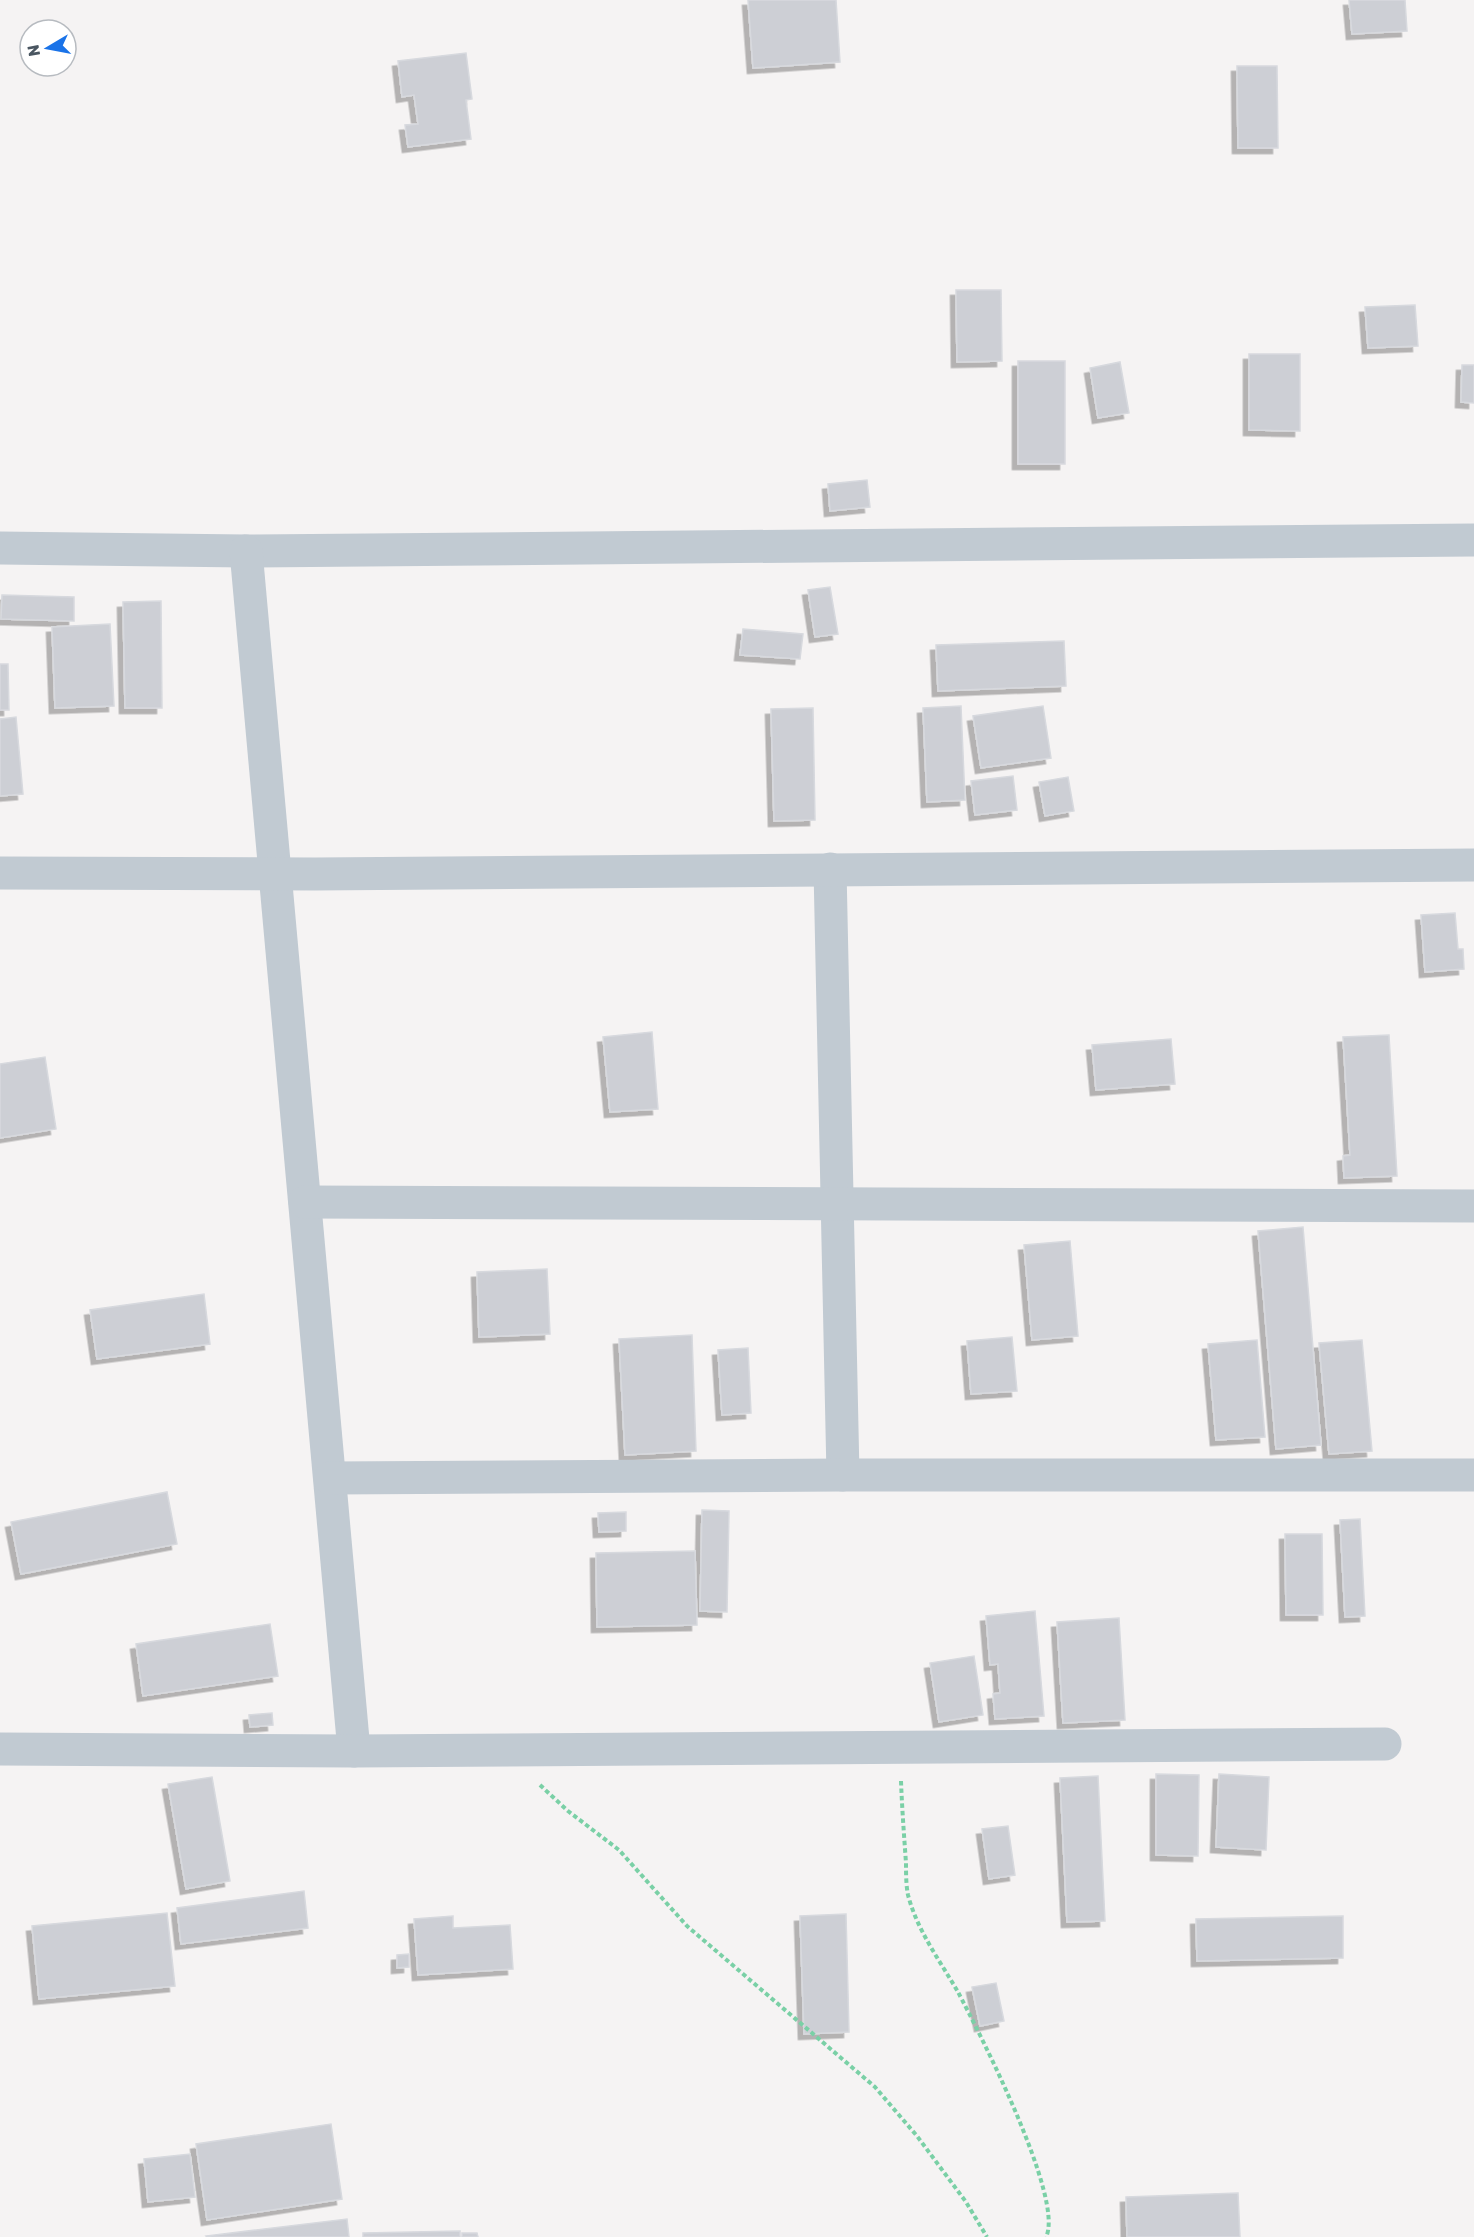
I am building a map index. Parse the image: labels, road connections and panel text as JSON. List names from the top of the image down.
{
  "north": "left"
}
